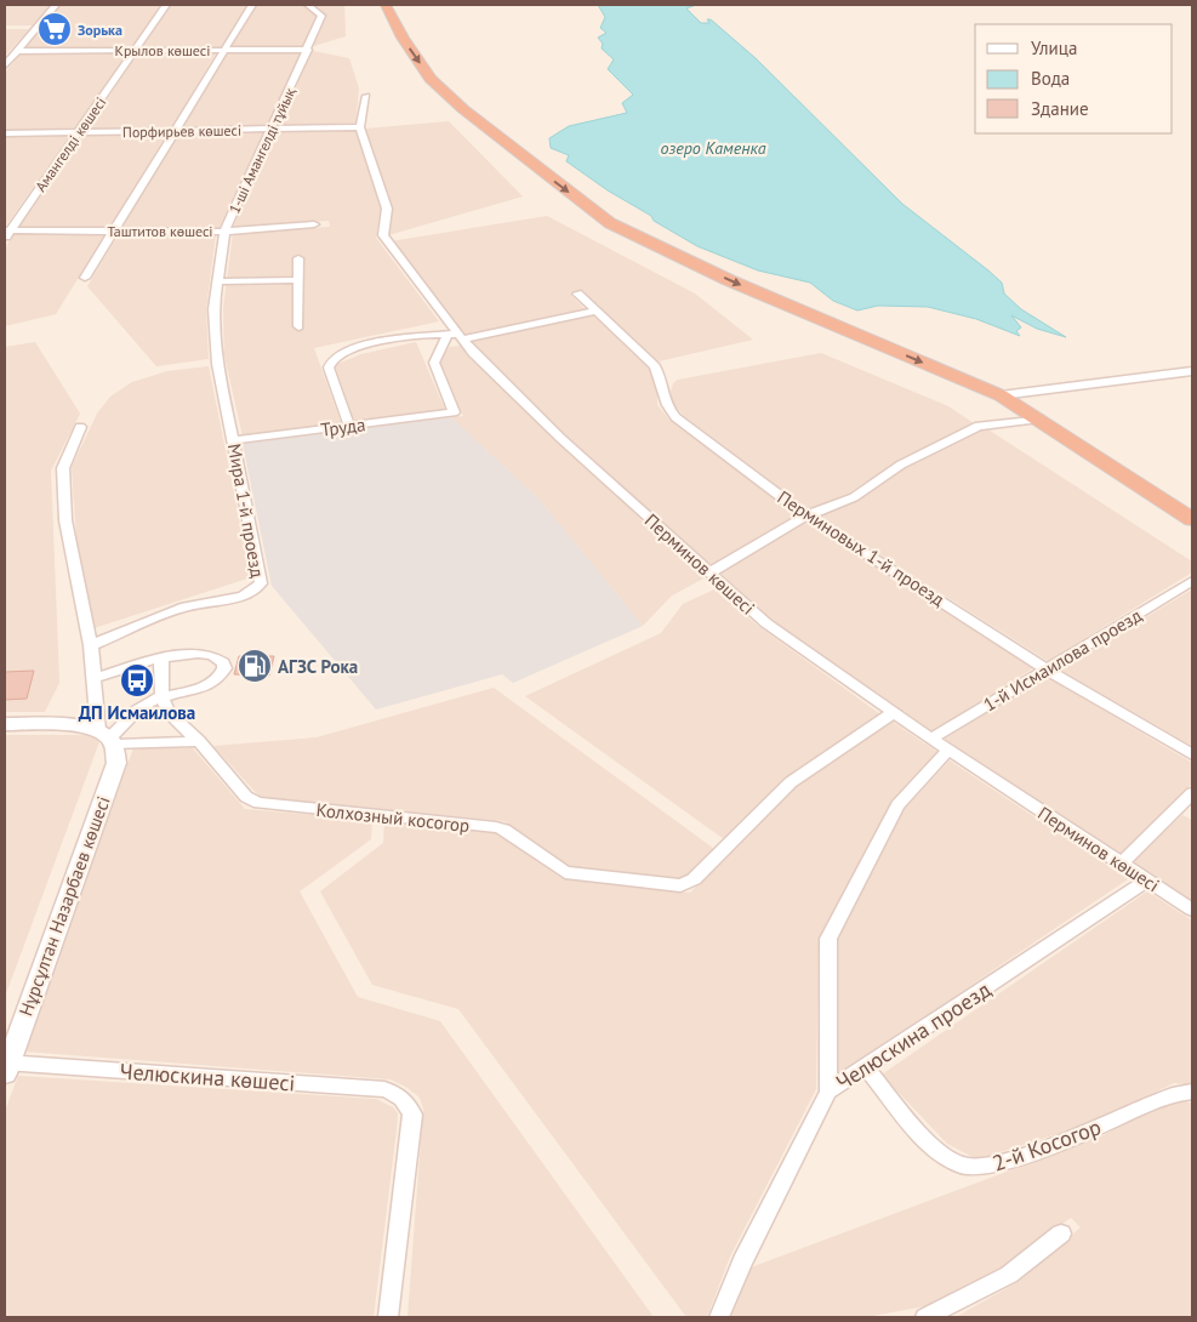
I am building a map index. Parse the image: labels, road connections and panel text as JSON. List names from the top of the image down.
{
  "streets": {
    "street": [
      "Крылов көшесі",
      "Порфирьев көшесі",
      "Амангелді көшесі",
      "1-ші Амангелді тұйық",
      "Таштитов көшесі",
      "Труда",
      "Мира 1-й проезд",
      "Перминовых 1-й проезд",
      "Перминов көшесі",
      "1-й Исмаилова проезд",
      "Колхозный косогор",
      "Нұрсұлтан Назарбаев көшесі",
      "Челюскина проезд",
      "Челюскина көшесі",
      "2-й Косогор"
    ]
  },
  "crossings": [
    ["Крылов көшесі", "Амангелді көшесі"],
    ["Крылов көшесі", "1-ші Амангелді тұйық"],
    ["Порфирьев көшесі", "Амангелді көшесі"],
    ["Порфирьев көшесі", "1-ші Амангелді тұйық"],
    ["Порфирьев көшесі", "Перминов көшесі"],
    ["Амангелді көшесі", "Таштитов көшесі"],
    ["1-ші Амангелді тұйық", "Таштитов көшесі"],
    ["1-ші Амангелді тұйық", "Мира 1-й проезд"],
    ["Труда", "Мира 1-й проезд"],
    ["Труда", "Перминов көшесі"],
    ["Мира 1-й проезд", "Нұрсұлтан Назарбаев көшесі"],
    ["Перминовых 1-й проезд", "1-й Исмаилова проезд"],
    ["Перминов көшесі", "1-й Исмаилова проезд"],
    ["Перминов көшесі", "Колхозный косогор"],
    ["Перминов көшесі", "Челюскина проезд"],
    ["Нұрсұлтан Назарбаев көшесі", "Челюскина көшесі"],
    ["Челюскина проезд", "2-й Косогор"]
  ],
  "water": ["озеро Каменка"],
  "places": {
    "supermarket": ["Зорька"],
    "fuel station": ["АГЗС Рока"],
    "bus stop": ["ДП Исмаилова"]
  },
  "legend": ["Улица", "Вода", "Здание"]
}
